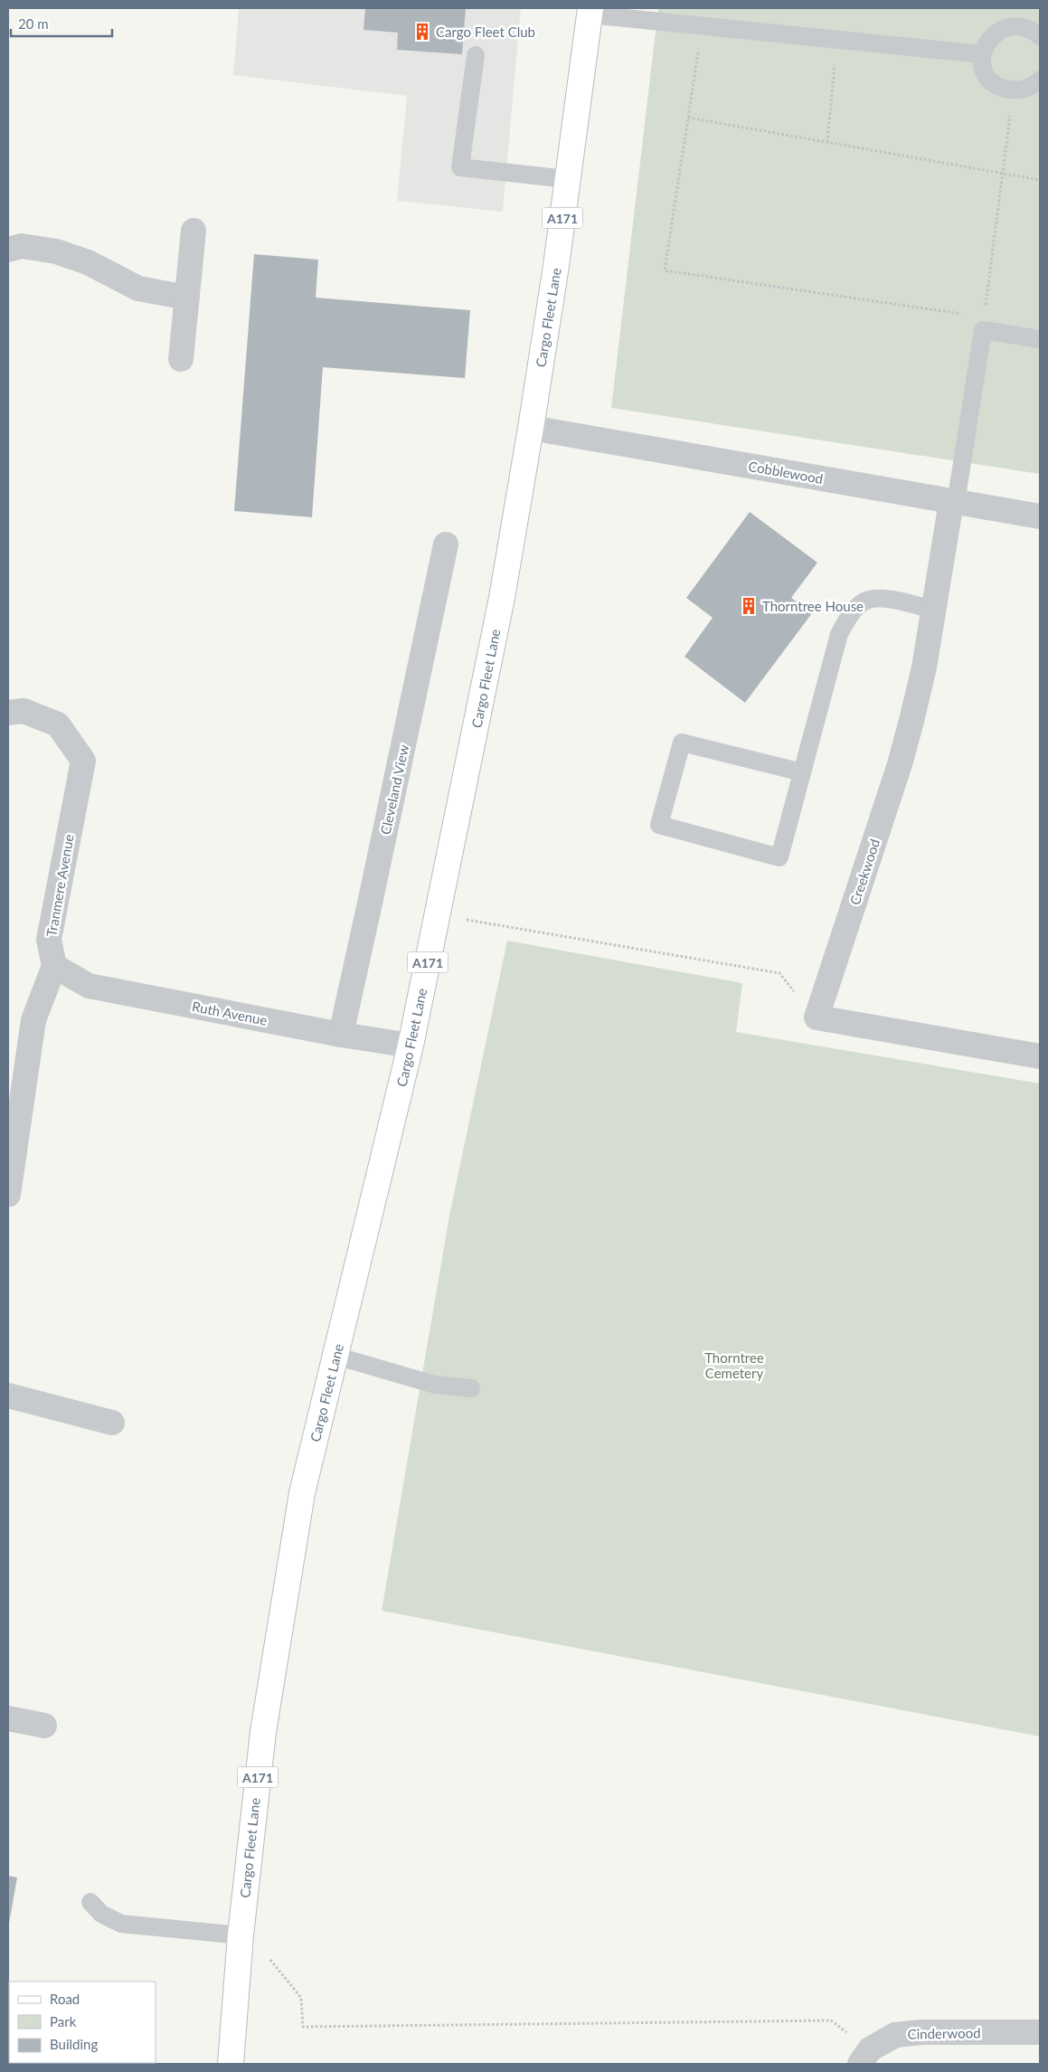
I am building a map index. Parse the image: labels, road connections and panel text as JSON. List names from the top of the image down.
{
  "streets": {
    "main road": ["A171", "Cargo Fleet Lane"],
    "street": [
      "Cobblewood",
      "Cleveland View",
      "Creekwood",
      "Tranmere Avenue",
      "Ruth Avenue",
      "Cinderwood"
    ]
  },
  "crossings": [
    ["Cargo Fleet Lane", "Cobblewood"],
    ["Cargo Fleet Lane", "Ruth Avenue"],
    ["Cobblewood", "Creekwood"],
    ["Cleveland View", "Ruth Avenue"],
    ["Tranmere Avenue", "Ruth Avenue"]
  ],
  "parks": ["Thorntree Cemetery"],
  "places": {
    "building": ["Cargo Fleet Club", "Thorntree House"]
  },
  "legend": ["Road", "Park", "Building"],
  "scale_bar": "20 m"
}
